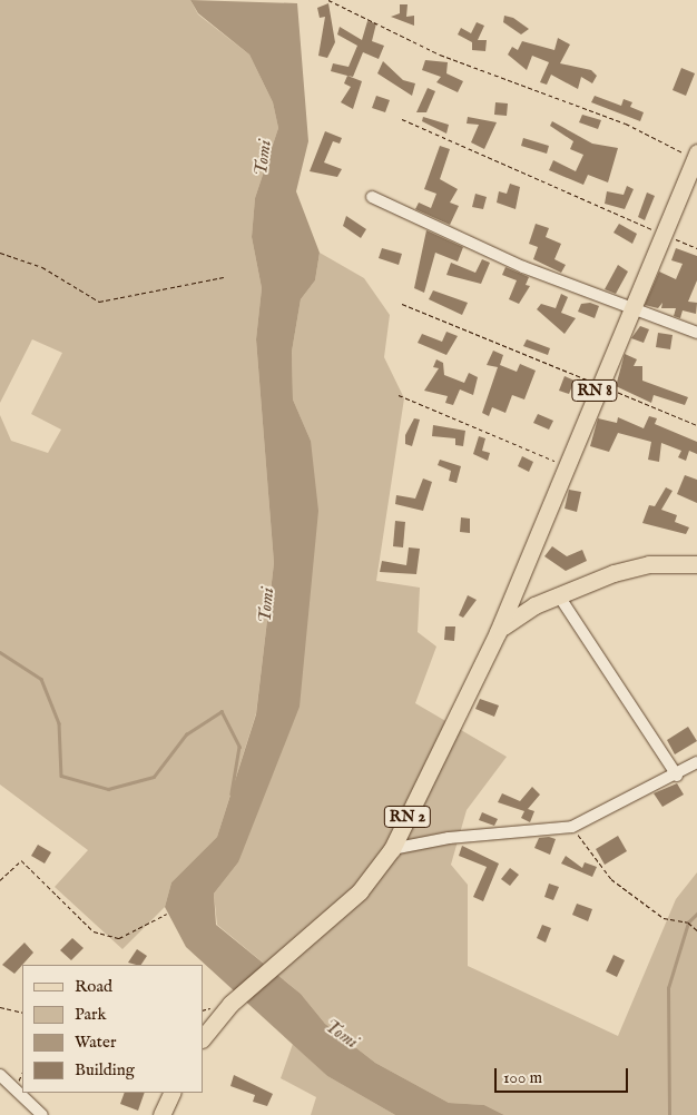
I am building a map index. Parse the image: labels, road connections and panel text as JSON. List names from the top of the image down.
{
  "streets": {
    "main road": ["RN 8", "RN 2"]
  },
  "crossings": [
    ["RN 8", "RN 2"]
  ],
  "water": ["Tomi"],
  "legend": [
    "Road",
    "Park",
    "Water",
    "Building"
  ],
  "scale_bar": "100 m"
}
